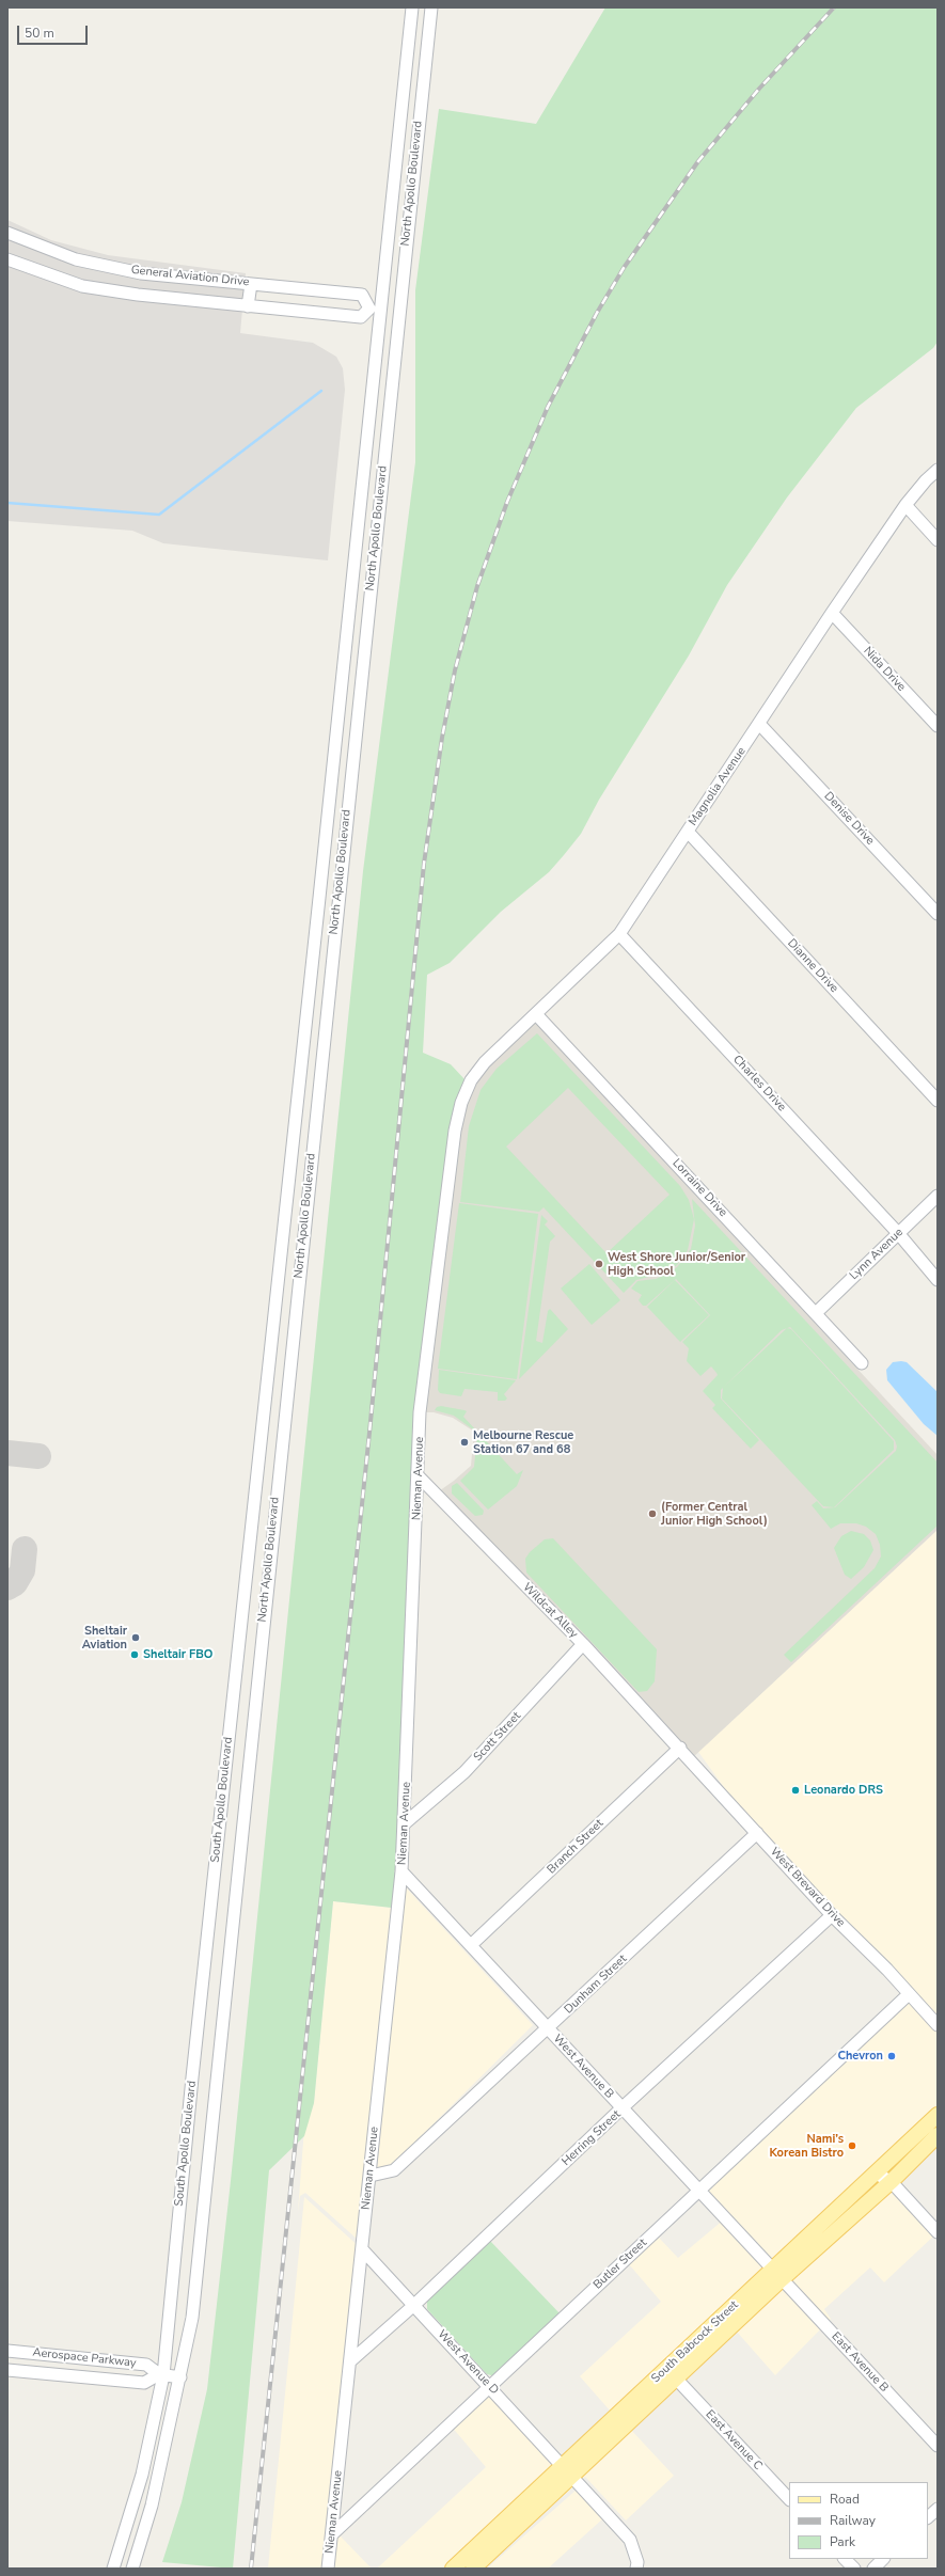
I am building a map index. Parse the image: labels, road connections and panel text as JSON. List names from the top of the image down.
{
  "streets": {
    "main road": ["South Babcock Street"],
    "street": [
      "North Apollo Boulevard",
      "General Aviation Drive",
      "Nida Drive",
      "Magnolia Avenue",
      "Denise Drive",
      "Dianne Drive",
      "Charles Drive",
      "Lorraine Drive",
      "Lynn Avenue",
      "Nieman Avenue",
      "Wildcat Alley",
      "Scott Street",
      "South Apollo Boulevard",
      "Branch Street",
      "West Brevard Drive",
      "Dunham Street",
      "West Avenue B",
      "Herring Street",
      "Butler Street",
      "Aerospace Parkway",
      "West Avenue D",
      "East Avenue B",
      "East Avenue C"
    ]
  },
  "crossings": [
    ["North Apollo Boulevard", "South Apollo Boulevard"],
    ["Nida Drive", "Magnolia Avenue"],
    ["Magnolia Avenue", "Denise Drive"],
    ["Magnolia Avenue", "Dianne Drive"],
    ["Magnolia Avenue", "Charles Drive"],
    ["Magnolia Avenue", "Lorraine Drive"],
    ["Magnolia Avenue", "Nieman Avenue"],
    ["Charles Drive", "Lynn Avenue"],
    ["Lorraine Drive", "Lynn Avenue"],
    ["Nieman Avenue", "Wildcat Alley"],
    ["Nieman Avenue", "Scott Street"],
    ["Nieman Avenue", "Dunham Street"],
    ["Nieman Avenue", "West Avenue B"],
    ["Nieman Avenue", "Herring Street"],
    ["Nieman Avenue", "Butler Street"],
    ["Nieman Avenue", "West Avenue D"],
    ["Wildcat Alley", "Scott Street"],
    ["Wildcat Alley", "Branch Street"],
    ["Wildcat Alley", "West Brevard Drive"],
    ["South Apollo Boulevard", "Aerospace Parkway"],
    ["Branch Street", "West Brevard Drive"],
    ["Branch Street", "West Avenue B"],
    ["West Brevard Drive", "Dunham Street"],
    ["West Brevard Drive", "Herring Street"],
    ["West Brevard Drive", "Butler Street"],
    ["Dunham Street", "West Avenue B"],
    ["West Avenue B", "Herring Street"],
    ["West Avenue B", "Butler Street"],
    ["West Avenue B", "South Babcock Street"],
    ["West Avenue B", "East Avenue B"],
    ["Herring Street", "West Avenue D"],
    ["Butler Street", "West Avenue D"],
    ["South Babcock Street", "West Avenue D"],
    ["South Babcock Street", "East Avenue B"],
    ["South Babcock Street", "East Avenue C"]
  ],
  "places": [
    "West Shore Junior/Senior High School",
    "Melbourne Rescue Station 67 and 68",
    "(Former Central Junior High School)",
    "Sheltair Aviation",
    "Sheltair FBO",
    "Leonardo DRS",
    "Chevron",
    "Nami’s Korean Bistro"
  ],
  "legend": ["Road", "Railway", "Park"],
  "scale_bar": "50 m"
}
